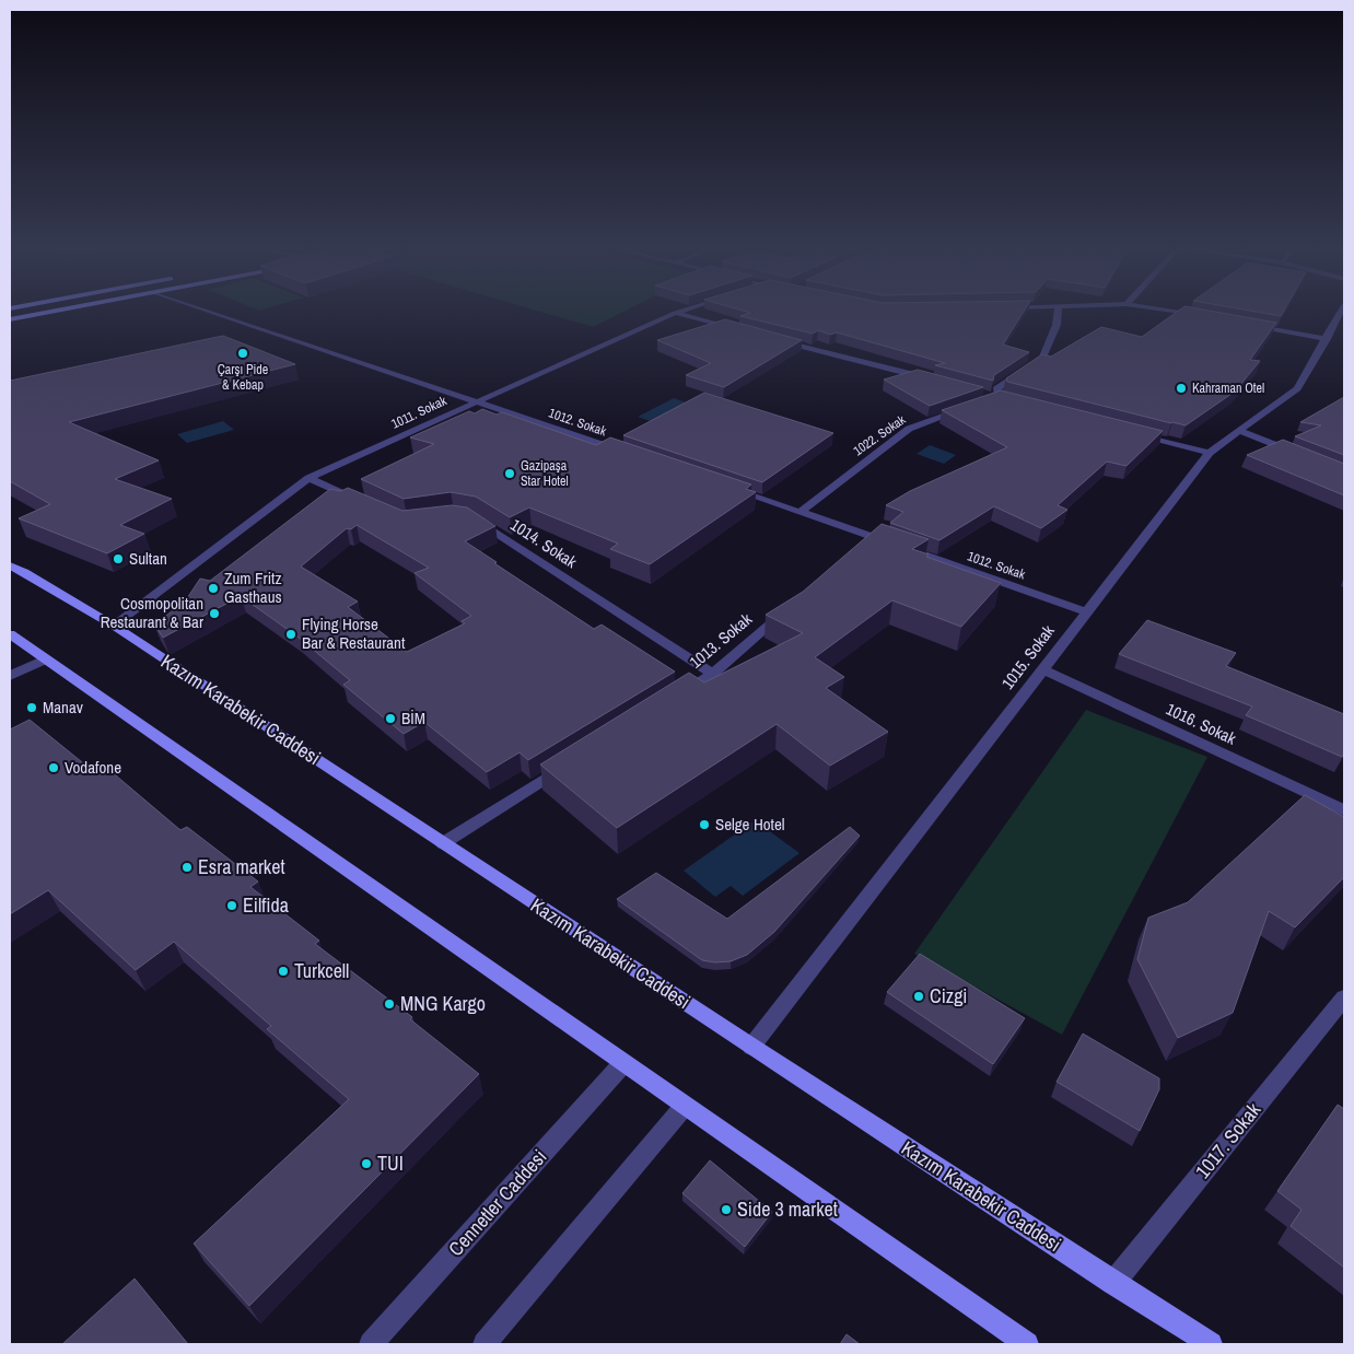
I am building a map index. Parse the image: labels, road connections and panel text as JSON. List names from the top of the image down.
{
  "streets": {
    "main road": ["Kazım Karabekir Caddesi"],
    "street": [
      "1011. Sokak",
      "1012. Sokak",
      "1022. Sokak",
      "1014. Sokak",
      "1013. Sokak",
      "1015. Sokak",
      "1016. Sokak",
      "1017. Sokak",
      "Cennetler Caddesi"
    ]
  },
  "crossings": [
    ["1011. Sokak", "1012. Sokak"],
    ["1011. Sokak", "Kazım Karabekir Caddesi"],
    ["1012. Sokak", "1022. Sokak"],
    ["1012. Sokak", "1015. Sokak"],
    ["1014. Sokak", "1013. Sokak"],
    ["1015. Sokak", "Kazım Karabekir Caddesi"],
    ["1015. Sokak", "1016. Sokak"],
    ["Kazım Karabekir Caddesi", "1017. Sokak"]
  ],
  "places": [
    "Çarşı Pide & Kebap",
    "Kahraman Otel",
    "Gazipaşa Star Hotel",
    "Sultan",
    "Zum Fritz Gasthaus",
    "Cosmopolitan Restaurant & Bar",
    "Flying Horse Bar & Restaurant",
    "Manav",
    "BİM",
    "Vodafone",
    "Selge Hotel",
    "Esra market",
    "Eilfida",
    "Turkcell",
    "Cizgi",
    "MNG Kargo",
    "TUI",
    "Side 3 market"
  ]
}
